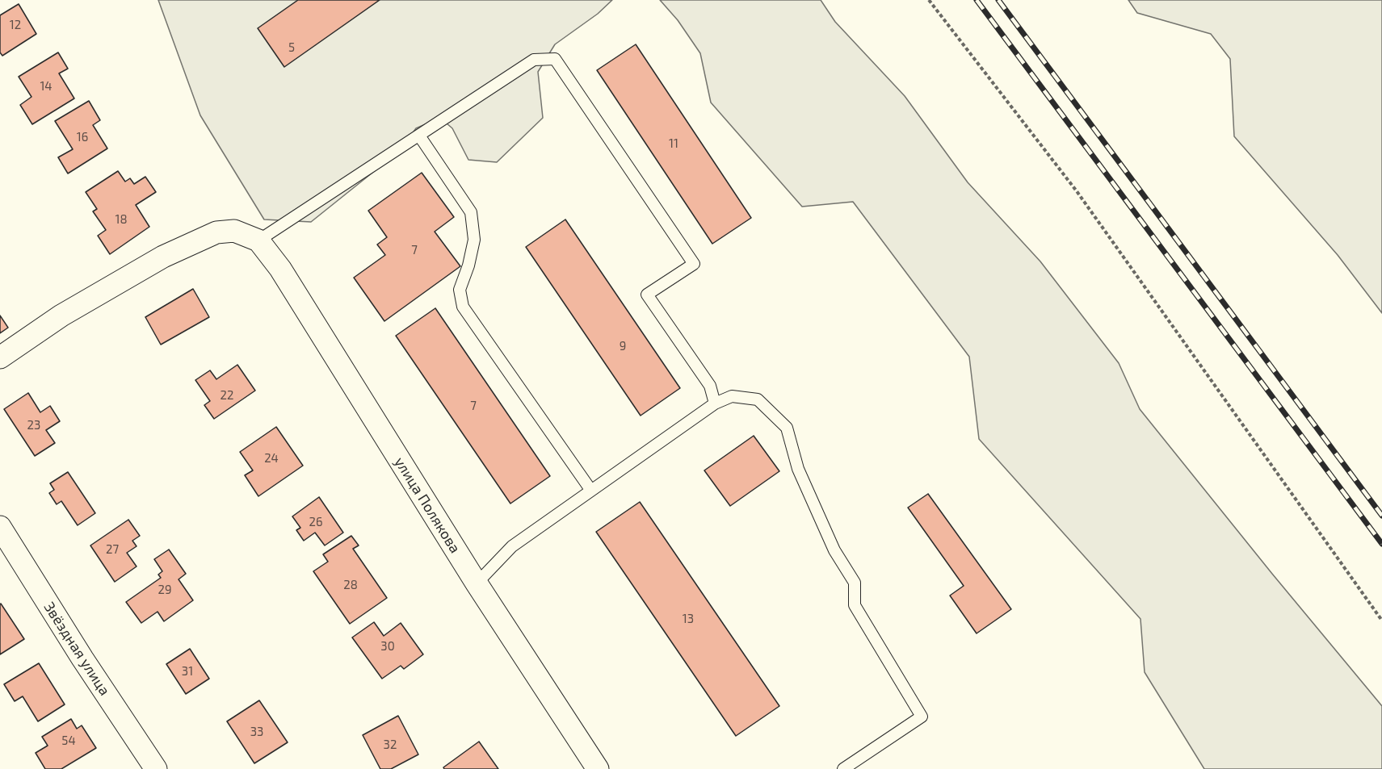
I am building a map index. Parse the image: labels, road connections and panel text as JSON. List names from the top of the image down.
{
  "streets": {
    "street": ["улица Полякова", "Звёздная улица"]
  },
  "house_numbers": [
    "12",
    "5",
    "14",
    "16",
    "11",
    "18",
    "7",
    "9",
    "22",
    "7",
    "23",
    "24",
    "26",
    "27",
    "28",
    "29",
    "13",
    "30",
    "31",
    "33",
    "54",
    "32"
  ]
}
